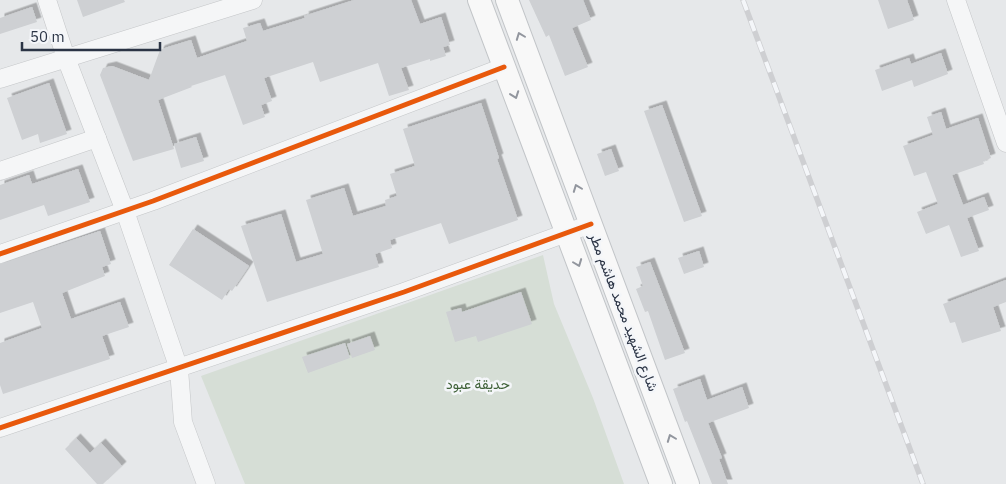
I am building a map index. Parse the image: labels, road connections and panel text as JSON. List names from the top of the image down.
{
  "streets": {
    "main road": ["شارع الشهيد محمد هاشم مطر"]
  },
  "parks": ["حديقة عبود"],
  "scale_bar": "50 m"
}
